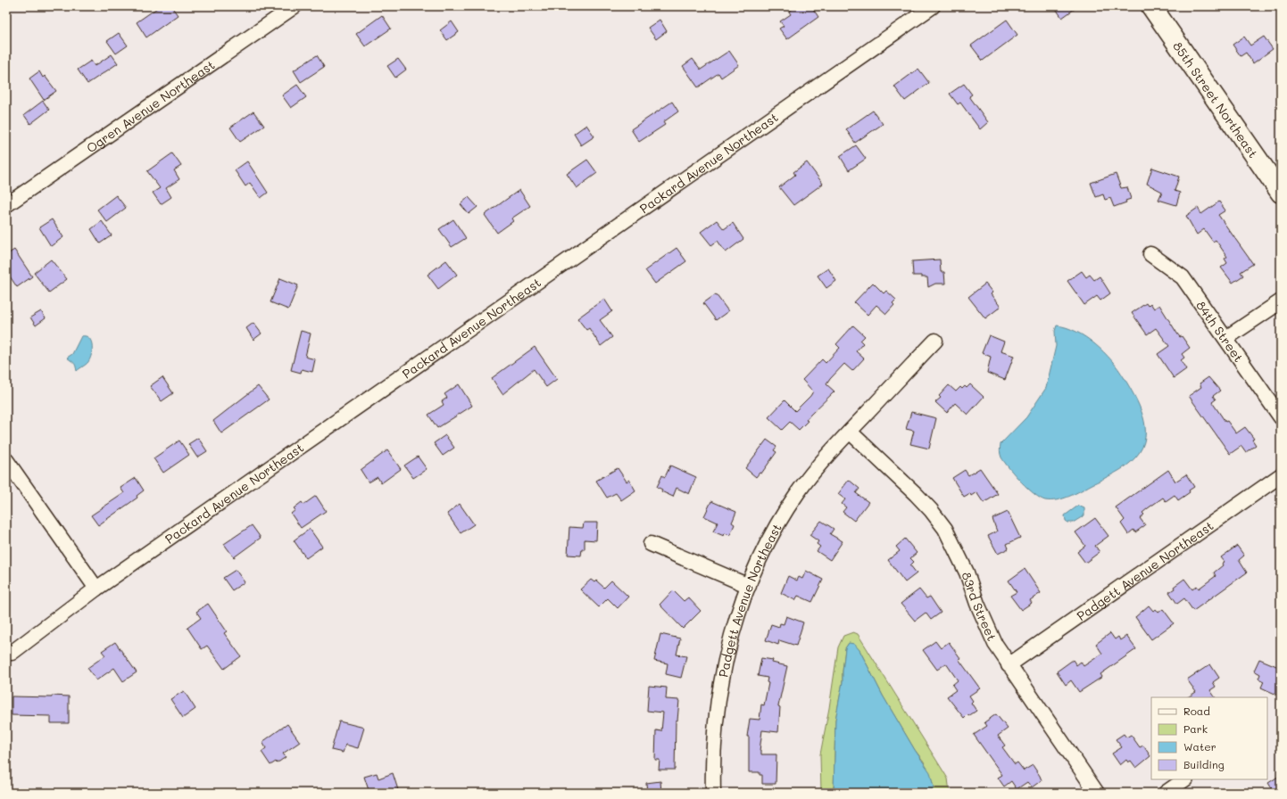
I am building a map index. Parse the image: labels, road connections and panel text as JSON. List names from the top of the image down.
{
  "streets": {
    "street": [
      "85th Street Northeast",
      "Ogren Avenue Northeast",
      "Packard Avenue Northeast",
      "84th Street",
      "Padgett Avenue Northeast",
      "83rd Street"
    ]
  },
  "crossings": [
    ["Padgett Avenue Northeast", "83rd Street"]
  ],
  "legend": [
    "Road",
    "Park",
    "Water",
    "Building"
  ]
}
